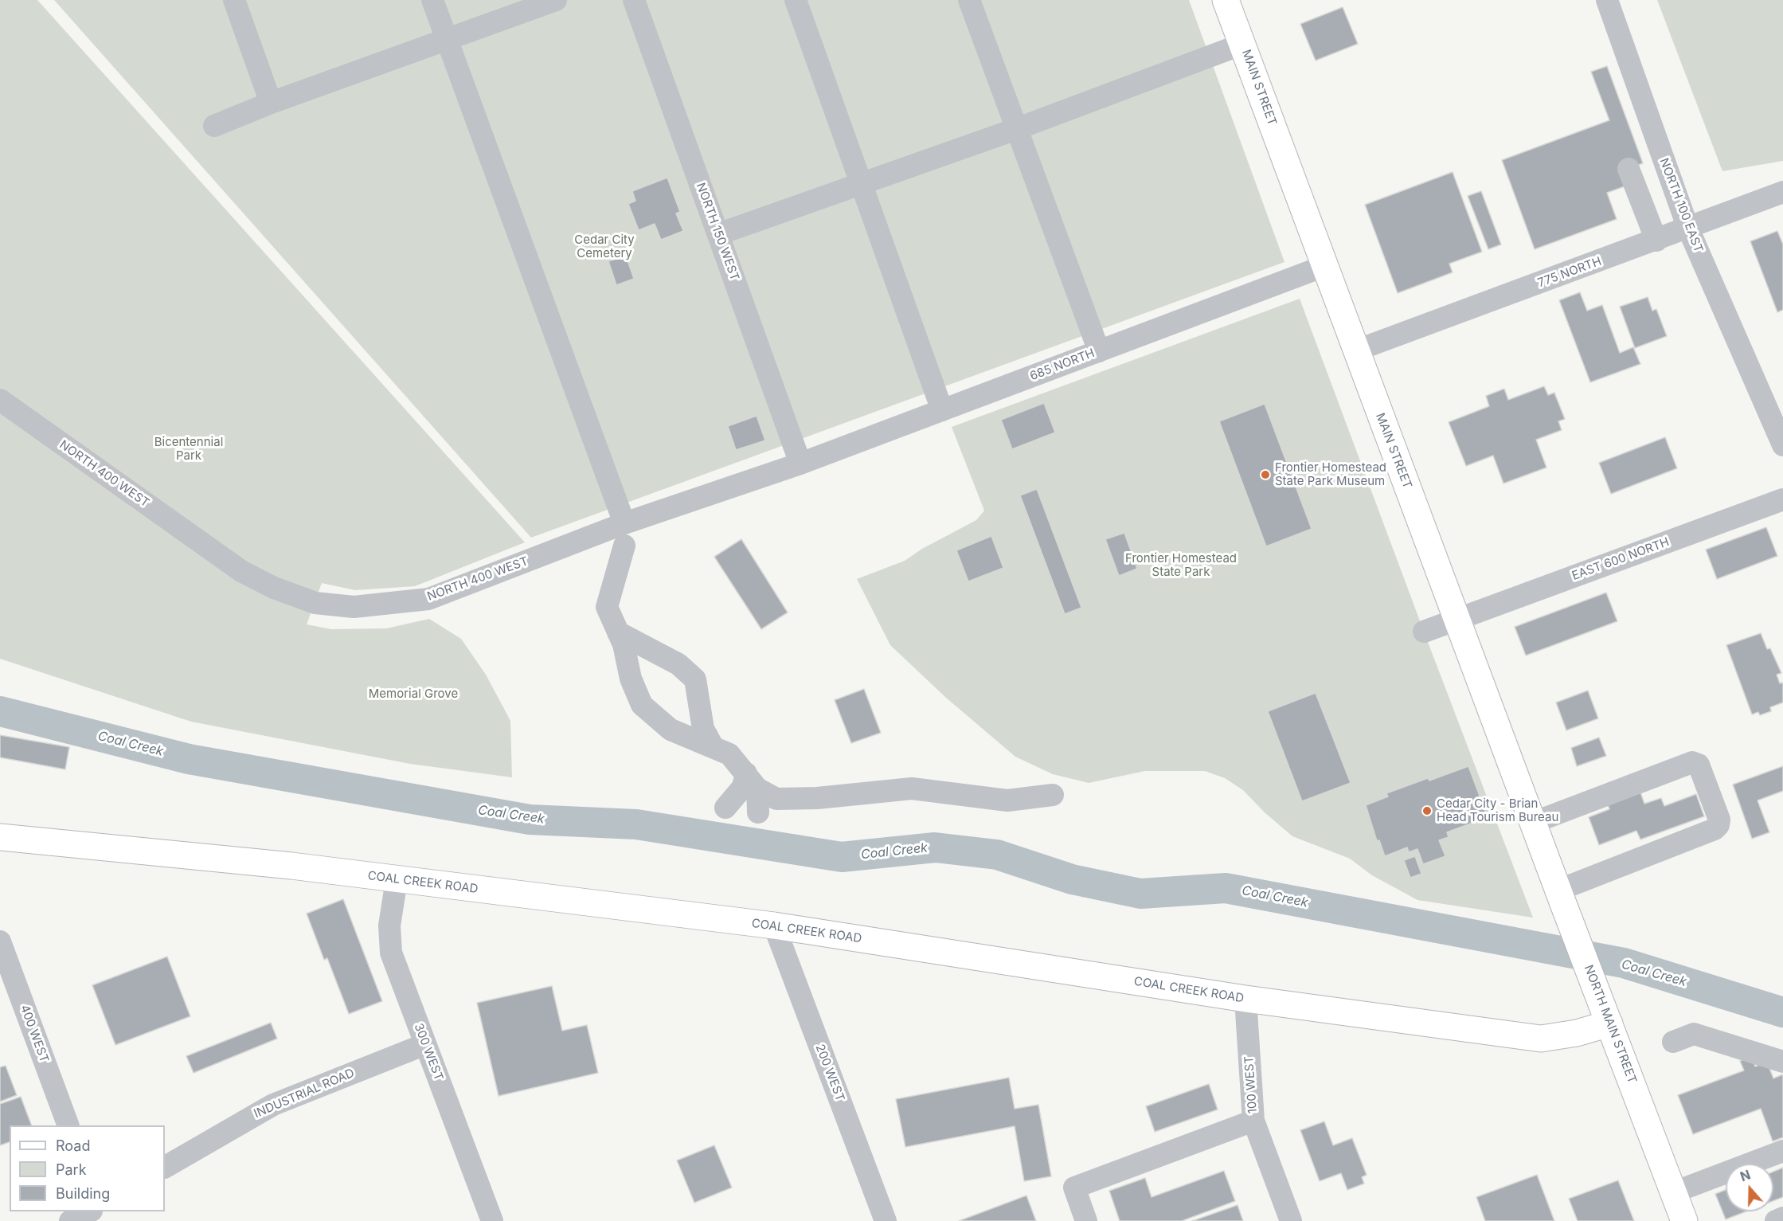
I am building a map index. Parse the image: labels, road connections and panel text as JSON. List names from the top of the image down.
{
  "streets": {
    "main road": ["MAIN STREET", "COAL CREEK ROAD", "NORTH MAIN STREET"],
    "street": [
      "NORTH 100 EAST",
      "NORTH 150 WEST",
      "775 NORTH",
      "685 NORTH",
      "NORTH 400 WEST",
      "EAST 600 NORTH",
      "400 WEST",
      "300 WEST",
      "200 WEST",
      "100 WEST",
      "INDUSTRIAL ROAD"
    ]
  },
  "crossings": [
    ["MAIN STREET", "775 NORTH"],
    ["MAIN STREET", "685 NORTH"],
    ["MAIN STREET", "EAST 600 NORTH"],
    ["MAIN STREET", "NORTH MAIN STREET"],
    ["NORTH 100 EAST", "775 NORTH"],
    ["NORTH 150 WEST", "685 NORTH"],
    ["NORTH 150 WEST", "NORTH 400 WEST"],
    ["685 NORTH", "NORTH 400 WEST"],
    ["COAL CREEK ROAD", "NORTH MAIN STREET"],
    ["COAL CREEK ROAD", "300 WEST"],
    ["COAL CREEK ROAD", "200 WEST"],
    ["COAL CREEK ROAD", "100 WEST"],
    ["300 WEST", "INDUSTRIAL ROAD"]
  ],
  "water": ["Coal Creek"],
  "parks": [
    "Cedar City Cemetery",
    "Bicentennial Park",
    "Frontier Homestead State Park",
    "Memorial Grove"
  ],
  "places": ["Frontier Homestead State Park Museum", "Cedar City - Brian Head Tourism Bureau"],
  "legend": ["Road", "Park", "Building"],
  "north": "top"
}
